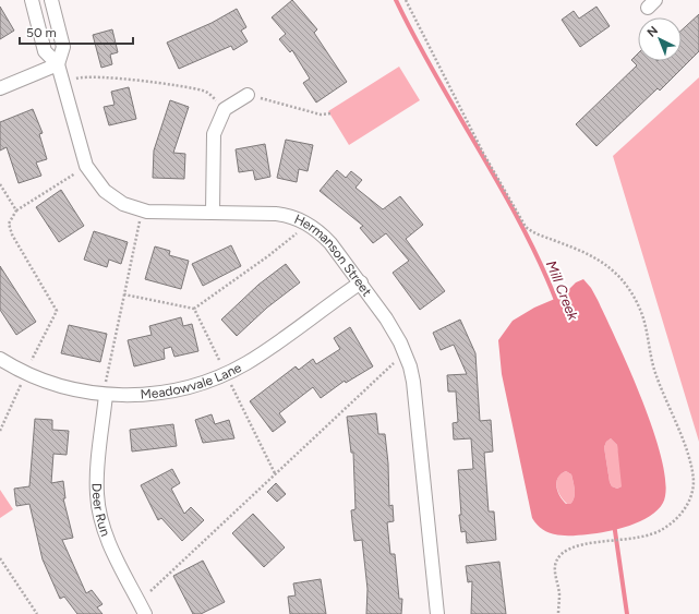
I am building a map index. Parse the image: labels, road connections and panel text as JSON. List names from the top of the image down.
{
  "streets": {
    "street": ["Hermanson Street", "Meadowvale Lane", "Deer Run"]
  },
  "crossings": [
    ["Hermanson Street", "Meadowvale Lane"],
    ["Meadowvale Lane", "Deer Run"]
  ],
  "water": ["Mill Creek"],
  "scale_bar": "50 m",
  "north": "top left"
}
